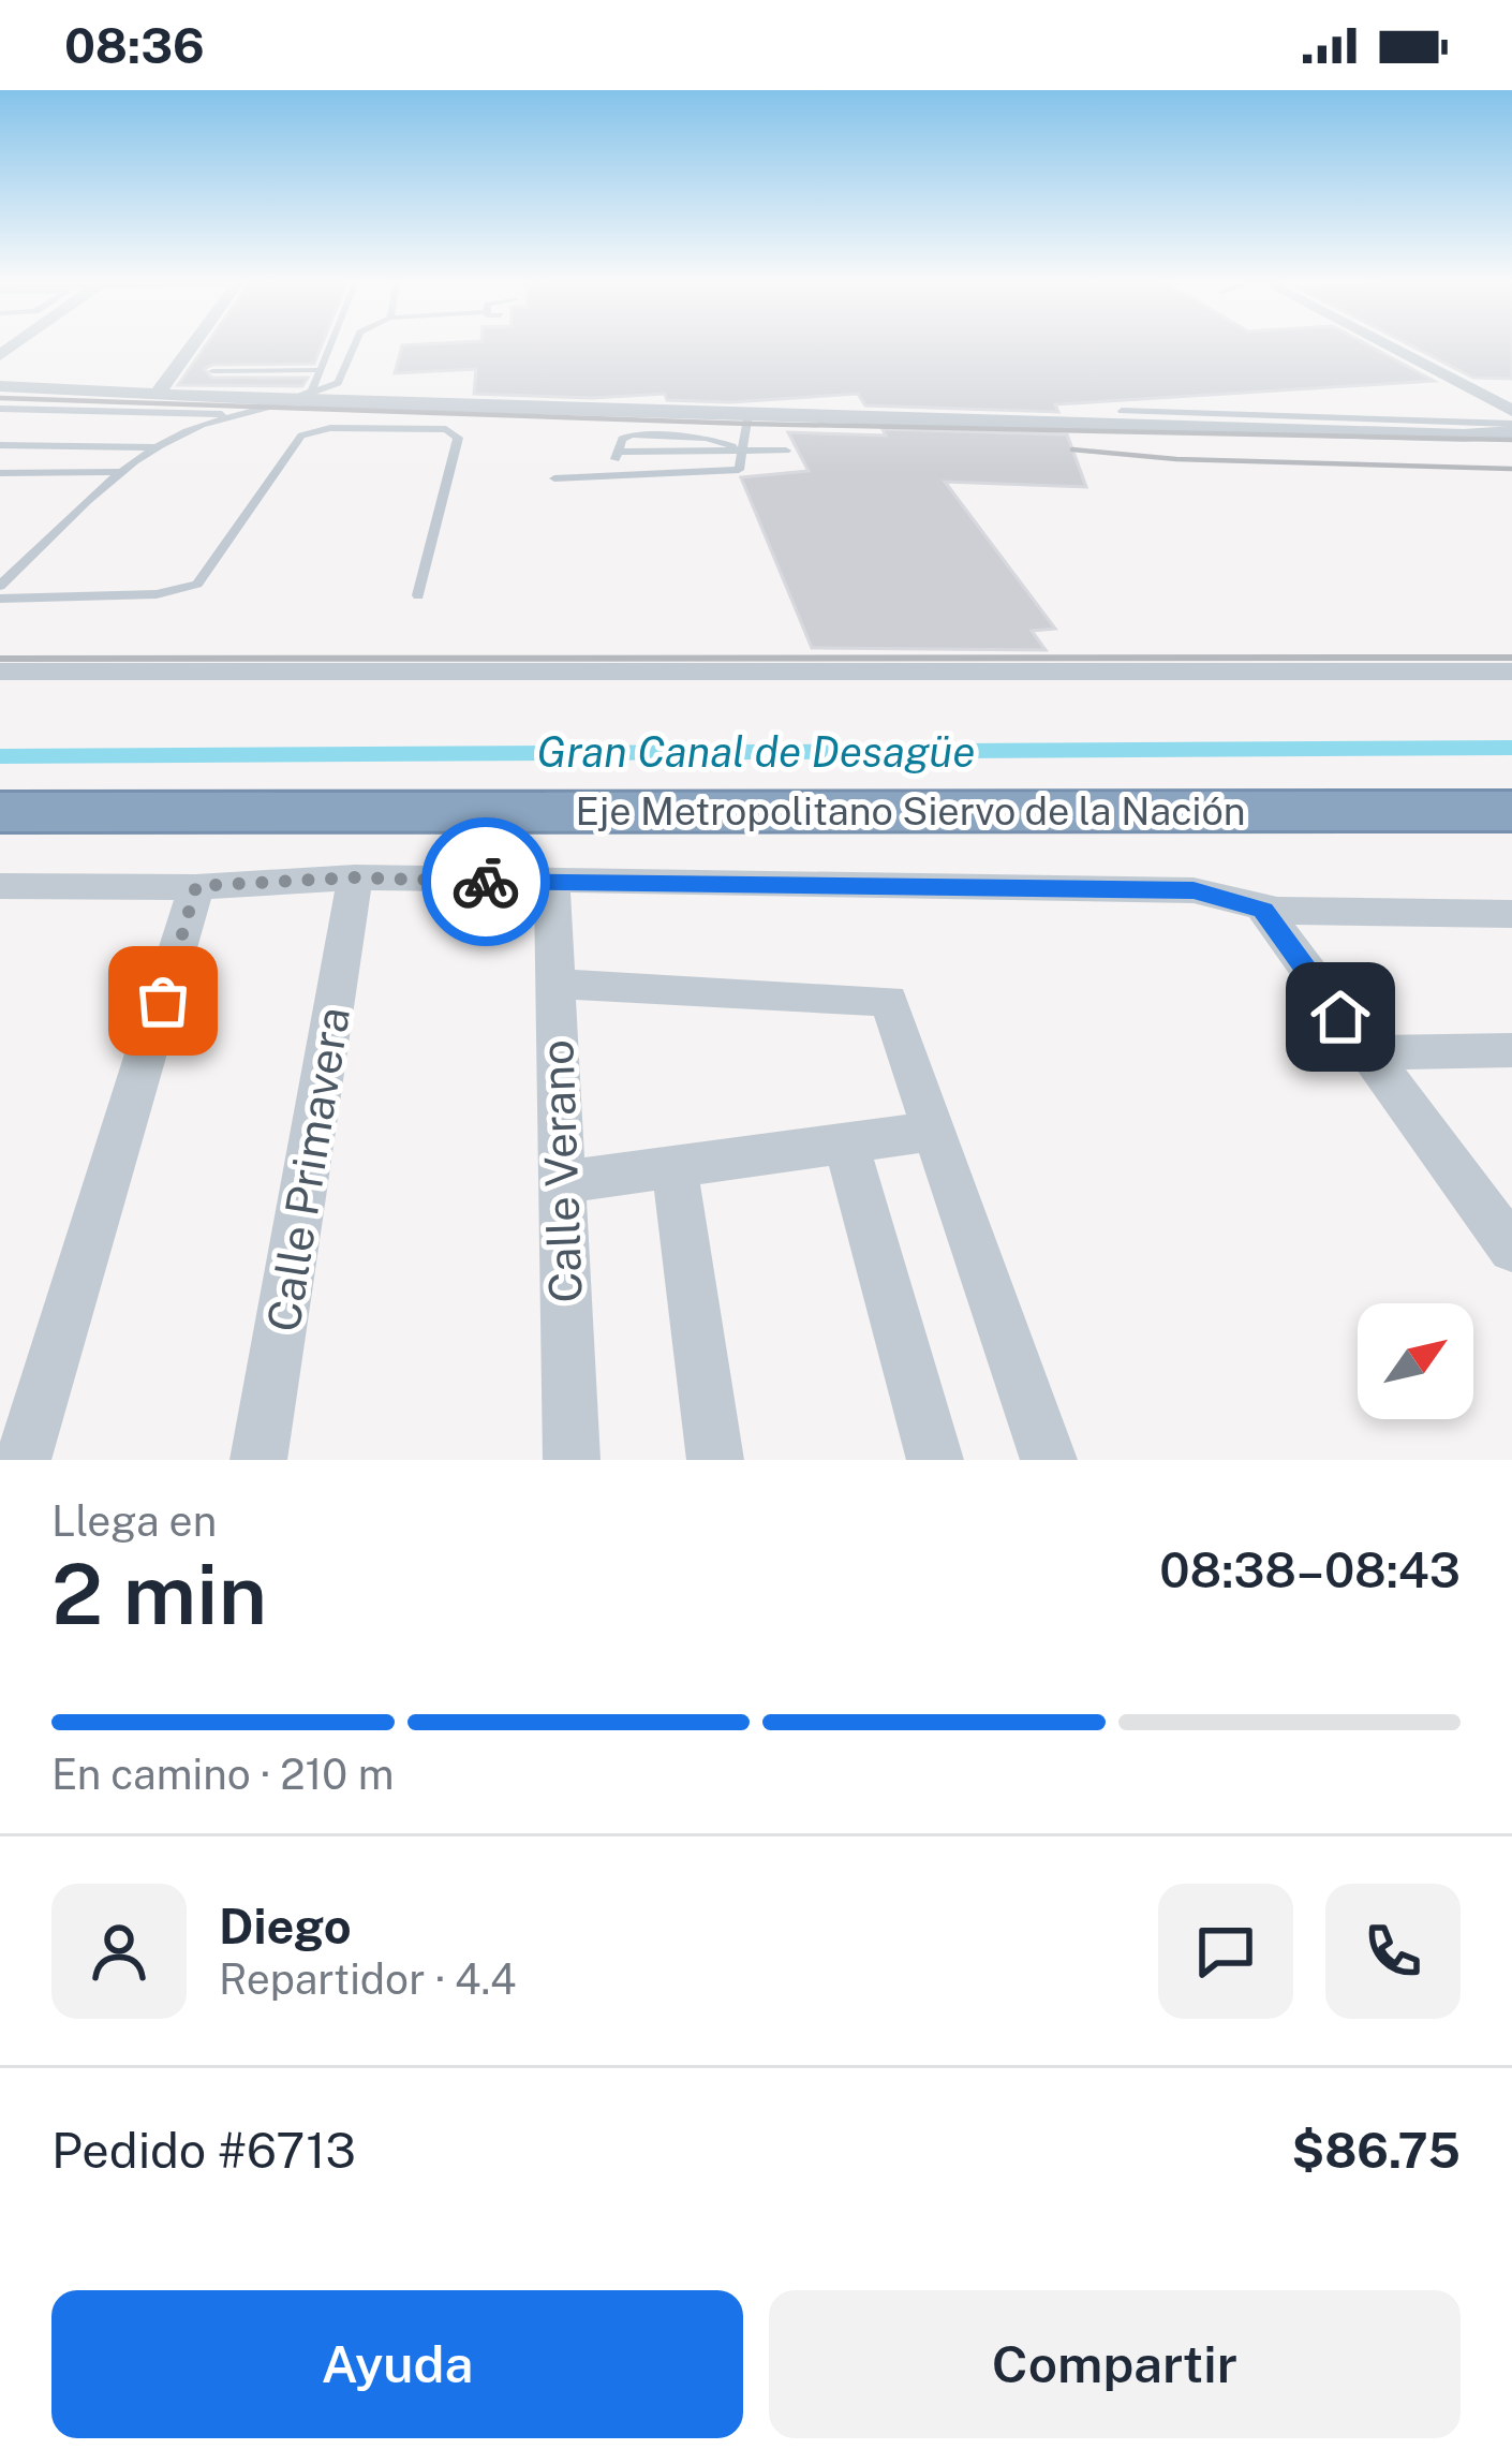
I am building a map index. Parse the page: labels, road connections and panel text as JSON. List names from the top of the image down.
{
  "streets": {
    "highway": ["Eje Metropolitano Siervo de la Nación"],
    "street": ["Calle Primavera", "Calle Verano"]
  },
  "water": ["Gran Canal de Desagüe"],
  "north": "top right",
  "page": {
    "status": "08:36",
    "heading": ["2 min", "Llega en", "08:38–08:43"],
    "panel": [
      "Diego",
      "Repartidor · 4.4",
      "Pedido #6713",
      "$86.75"
    ],
    "bar": "En camino · 210 m",
    "buttons": ["Ayuda", "Compartir"]
  }
}
